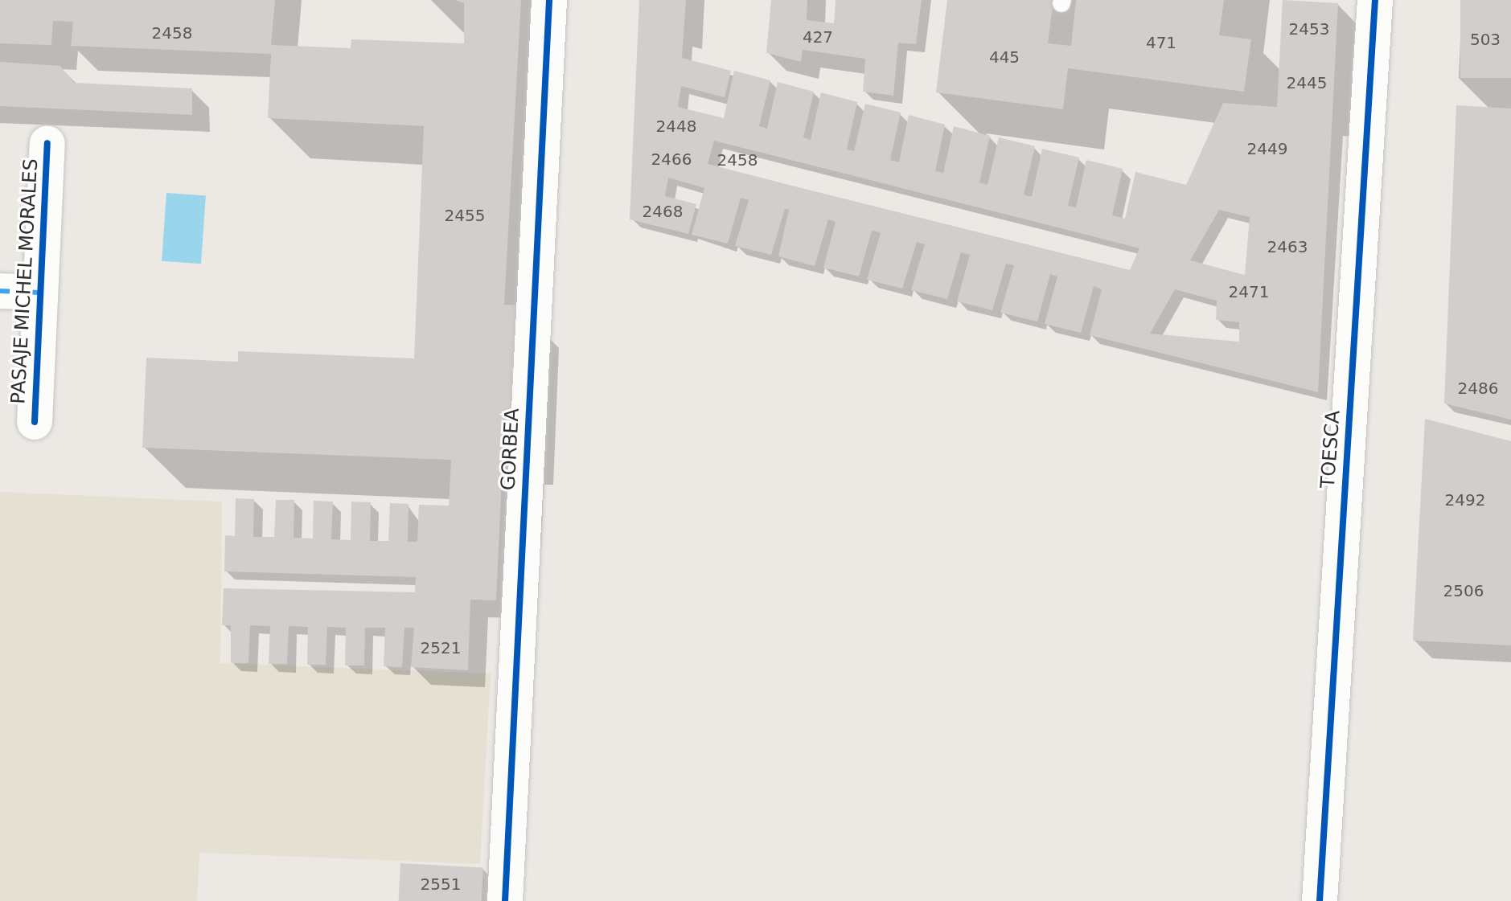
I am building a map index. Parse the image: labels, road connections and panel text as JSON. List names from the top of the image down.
{
  "streets": {
    "street": ["PASAJE MICHEL MORALES", "GORBEA", "TOESCA"]
  },
  "house_numbers": [
    "2453",
    "2458",
    "427",
    "503",
    "471",
    "445",
    "2445",
    "2448",
    "2449",
    "2466",
    "2458",
    "2468",
    "2455",
    "2463",
    "2471",
    "2486",
    "2492",
    "2506",
    "2521",
    "2551"
  ]
}
